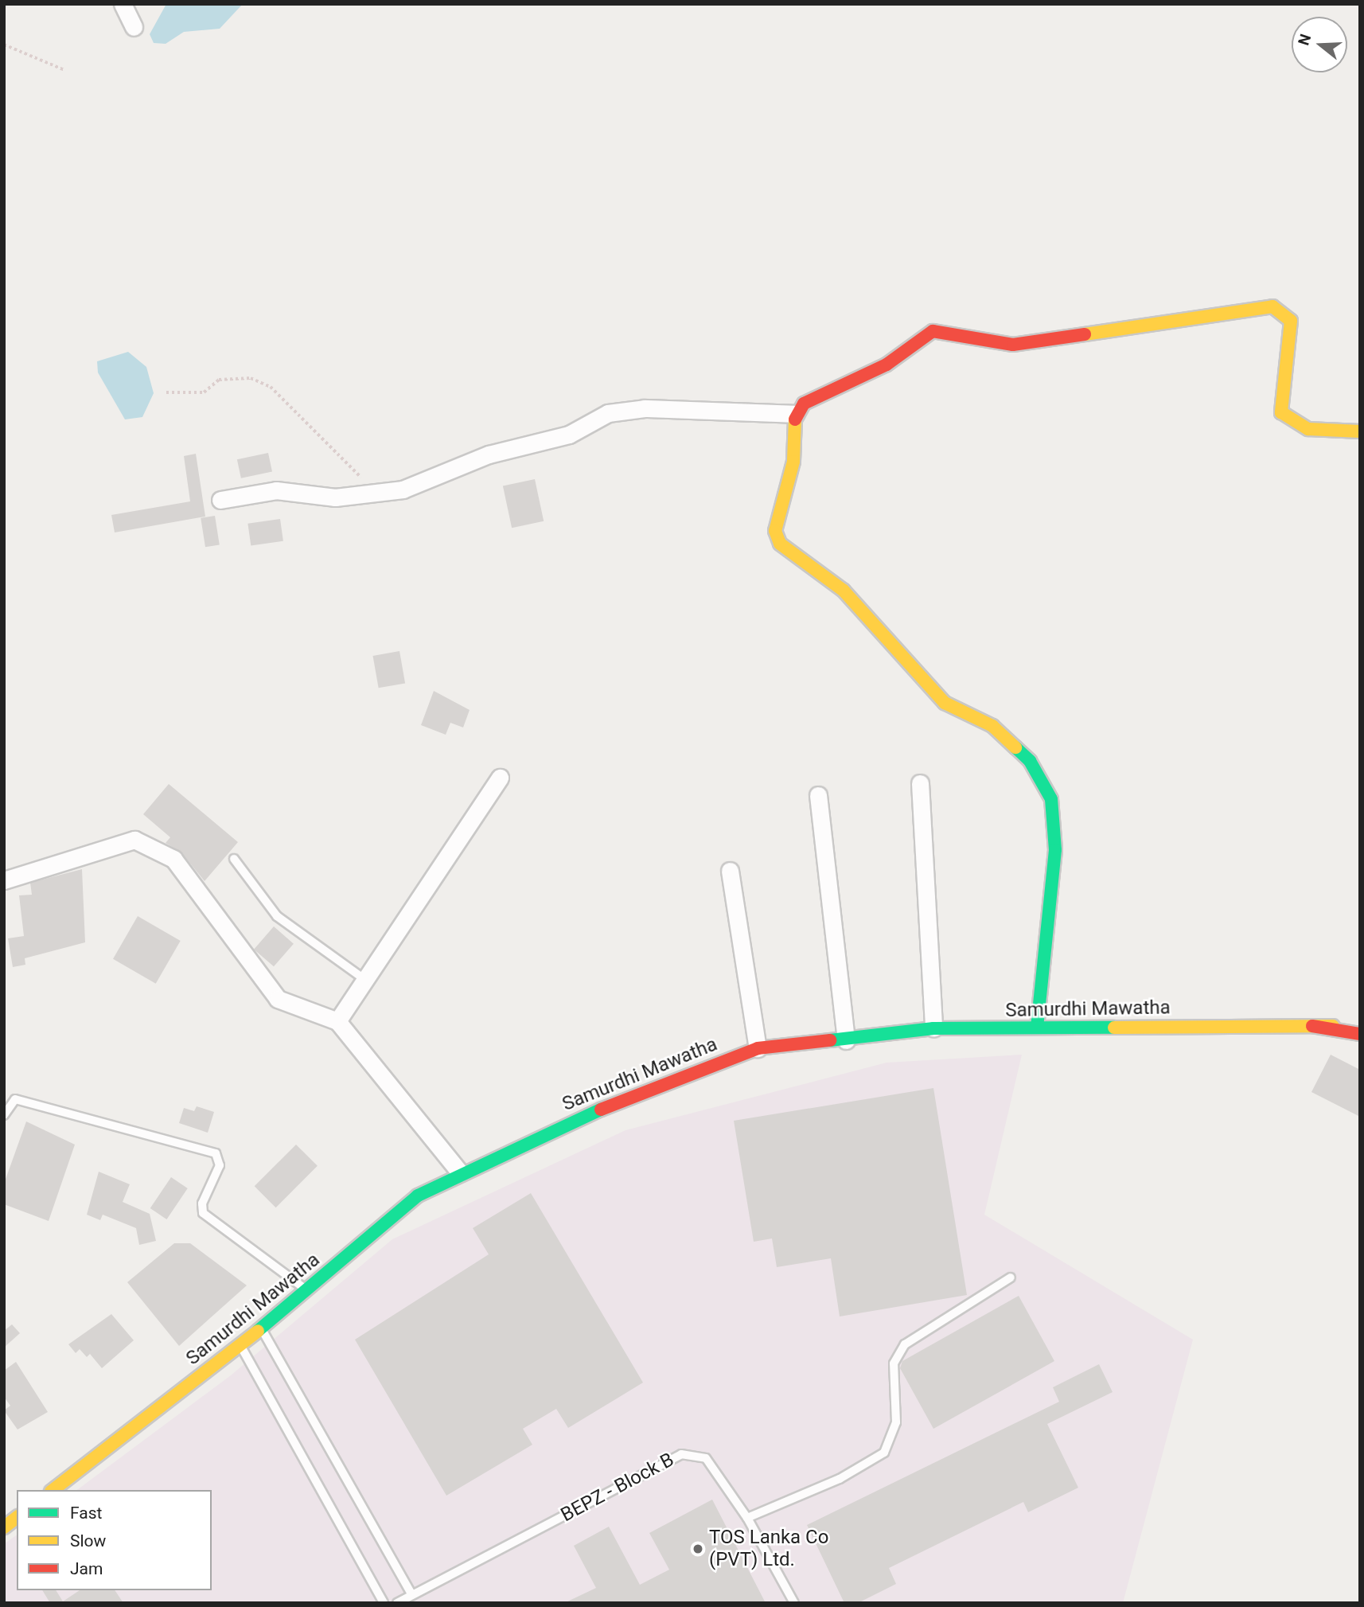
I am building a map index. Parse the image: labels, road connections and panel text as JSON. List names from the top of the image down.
{
  "streets": {
    "main road": ["Samurdhi Mawatha"],
    "lane": ["BEPZ - Block B"]
  },
  "places": ["TOS Lanka Co (PVT) Ltd."],
  "legend": ["Fast", "Slow", "Jam"],
  "north": "left"
}
